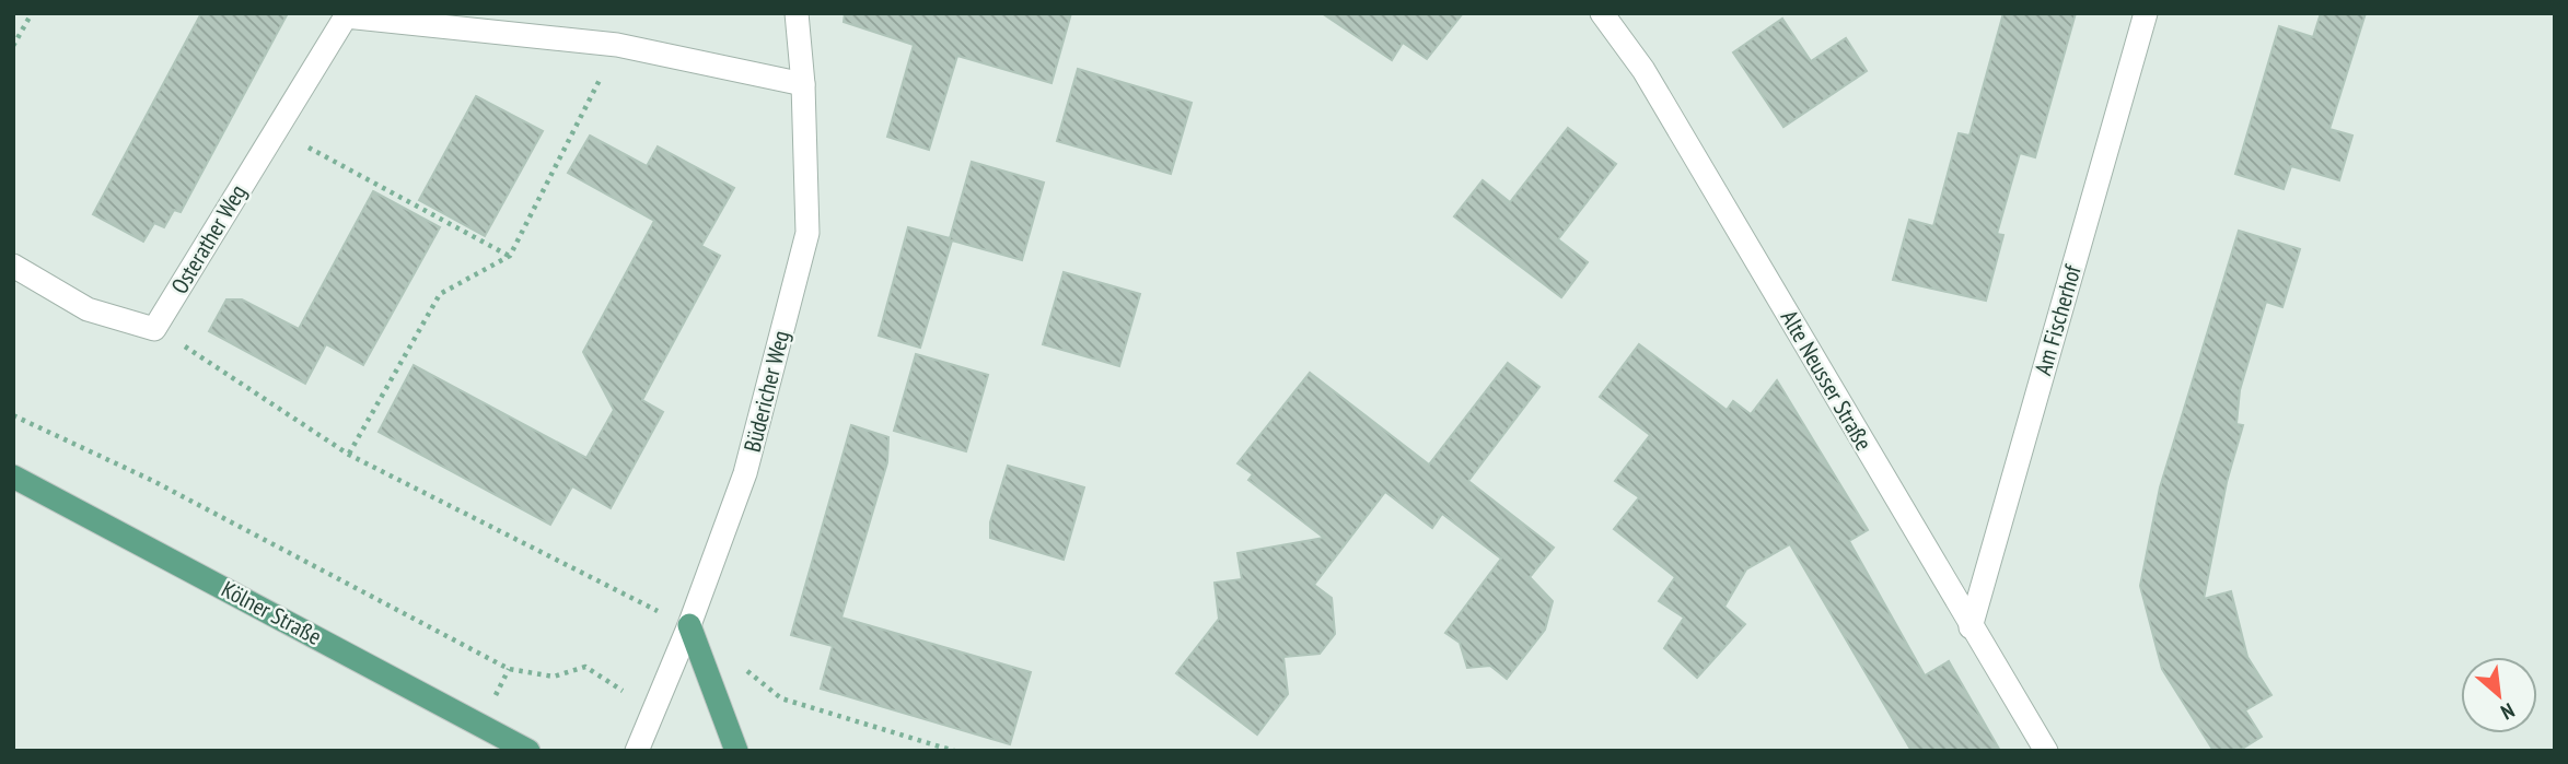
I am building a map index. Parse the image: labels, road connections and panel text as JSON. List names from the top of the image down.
{
  "streets": {
    "main road": ["Kölner Straße"],
    "street": [
      "Osterather Weg",
      "Am Fischerhof",
      "Alte Neusser Straße",
      "Büdericher Weg"
    ]
  },
  "crossings": [
    ["Osterather Weg", "Büdericher Weg"],
    ["Am Fischerhof", "Alte Neusser Straße"]
  ],
  "north": "bottom right"
}
